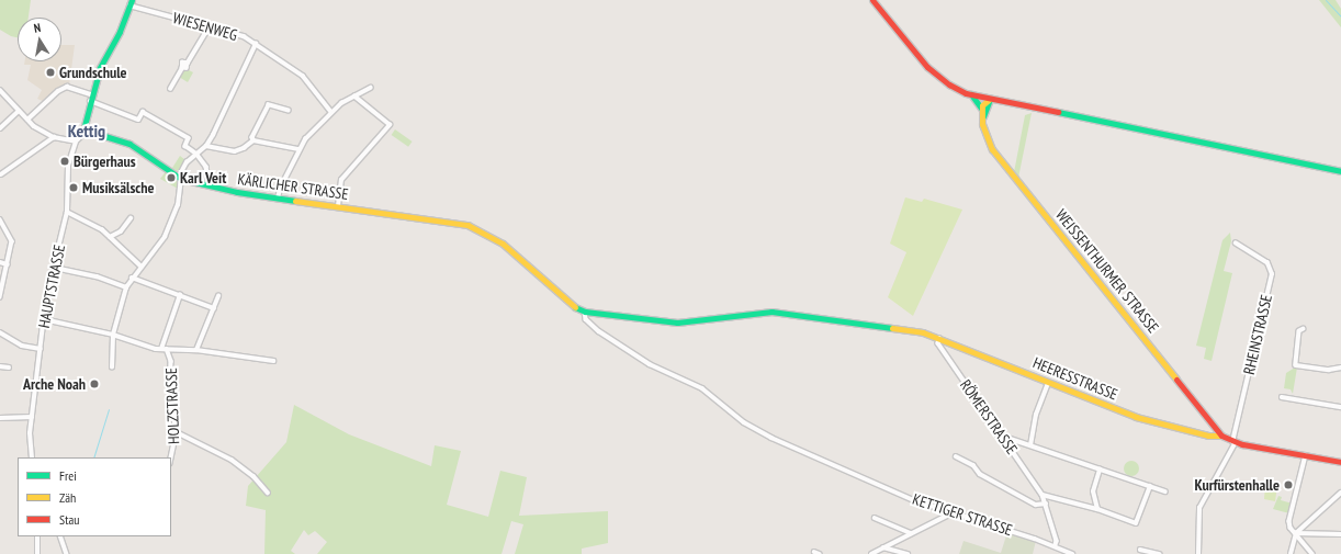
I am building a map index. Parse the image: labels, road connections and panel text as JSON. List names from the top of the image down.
{
  "streets": {
    "street": [
      "WIESENWEG",
      "KÄRLICHER STRASSE",
      "WEISSENTHURMER STRASSE",
      "HAUPTSTRASSE",
      "RHEINSTRASSE",
      "HEERESSTRASSE",
      "HOLZSTRASSE",
      "RÖMERSTRASSE",
      "KETTIGER STRASSE"
    ]
  },
  "crossings": [
    ["KÄRLICHER STRASSE", "HEERESSTRASSE"],
    ["KÄRLICHER STRASSE", "KETTIGER STRASSE"],
    ["WEISSENTHURMER STRASSE", "HEERESSTRASSE"],
    ["HAUPTSTRASSE", "HOLZSTRASSE"],
    ["HEERESSTRASSE", "RÖMERSTRASSE"],
    ["HEERESSTRASSE", "KETTIGER STRASSE"],
    ["RÖMERSTRASSE", "KETTIGER STRASSE"]
  ],
  "districts": ["Kettig"],
  "places": [
    "Grundschule",
    "Bürgerhaus",
    "Karl Veit",
    "Musiksälsche",
    "Arche Noah",
    "Kurfürstenhalle"
  ],
  "legend": ["Frei", "Zäh", "Stau"],
  "north": "top"
}
